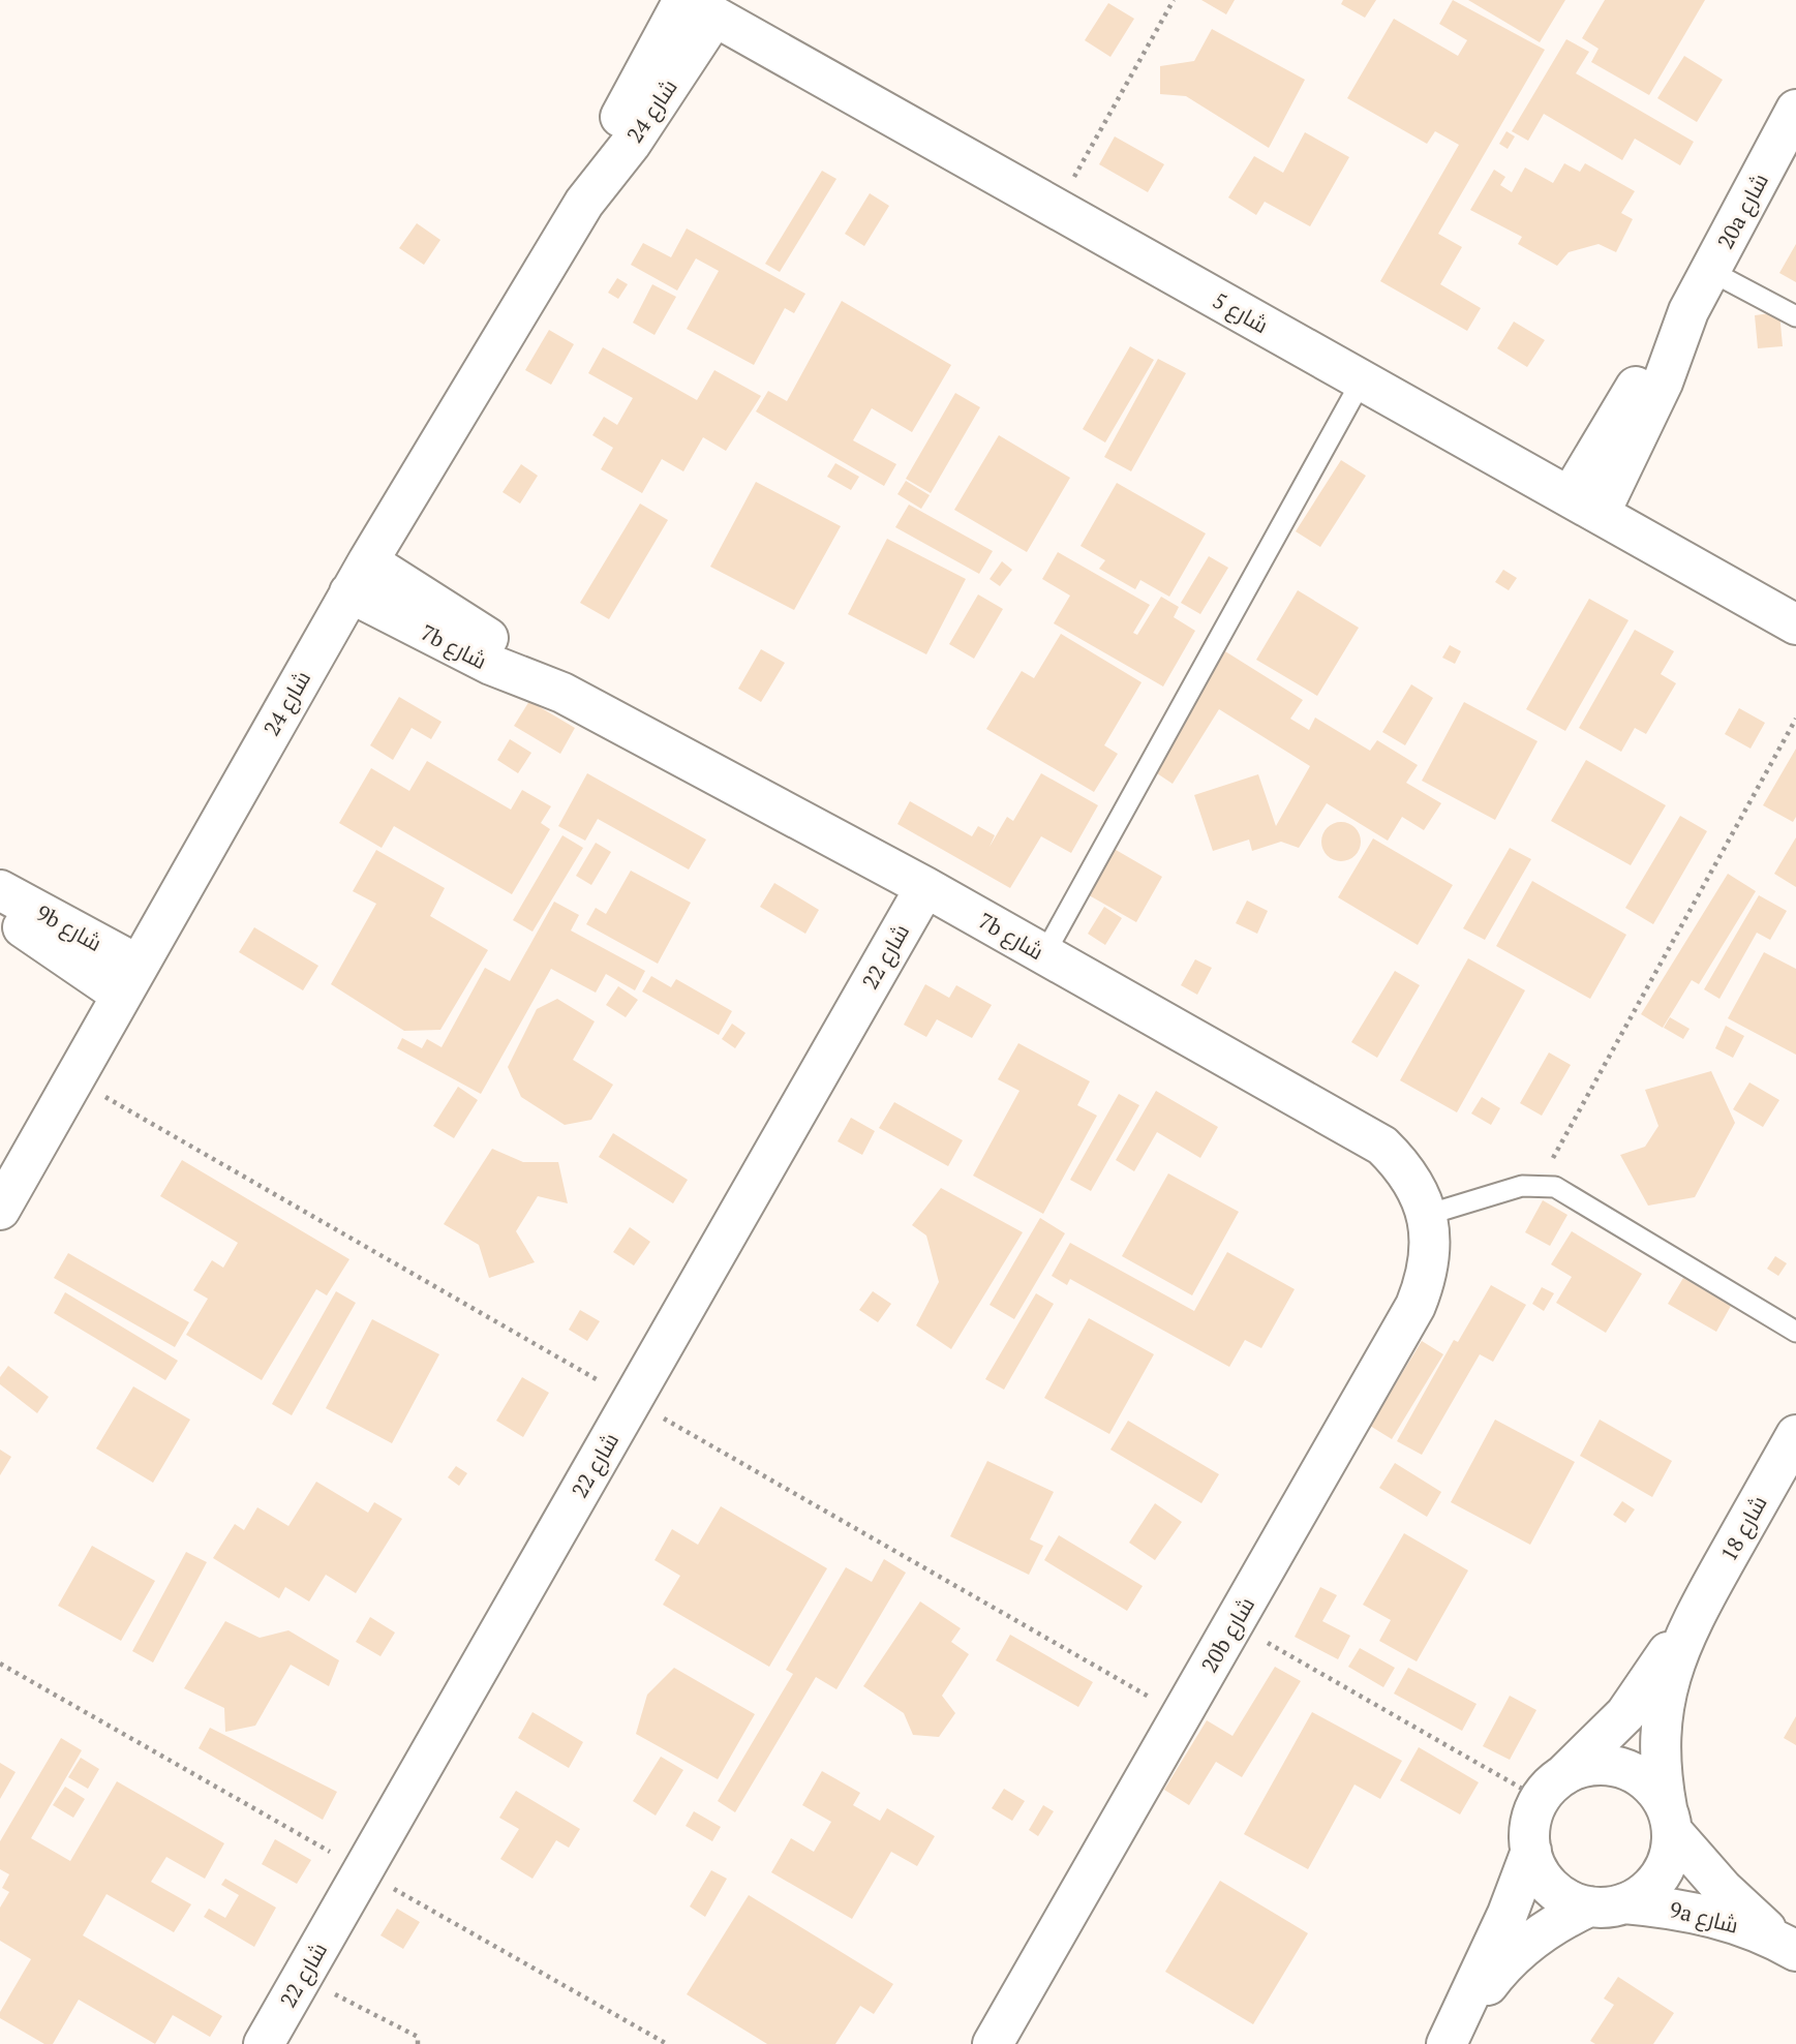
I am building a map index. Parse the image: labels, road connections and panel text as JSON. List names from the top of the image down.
{
  "streets": {
    "street": [
      "شارع 24",
      "20a شارع",
      "شارع 5",
      "7b شارع",
      "9b شارع",
      "شارع 22",
      "شارع 18",
      "20b شارع",
      "9a شارع"
    ]
  },
  "crossings": [
    ["شارع 24", "شارع 5"],
    ["شارع 24", "7b شارع"],
    ["شارع 24", "9b شارع"],
    ["20a شارع", "شارع 5"],
    ["7b شارع", "شارع 22"],
    ["7b شارع", "20b شارع"],
    ["شارع 18", "9a شارع"]
  ]
}
